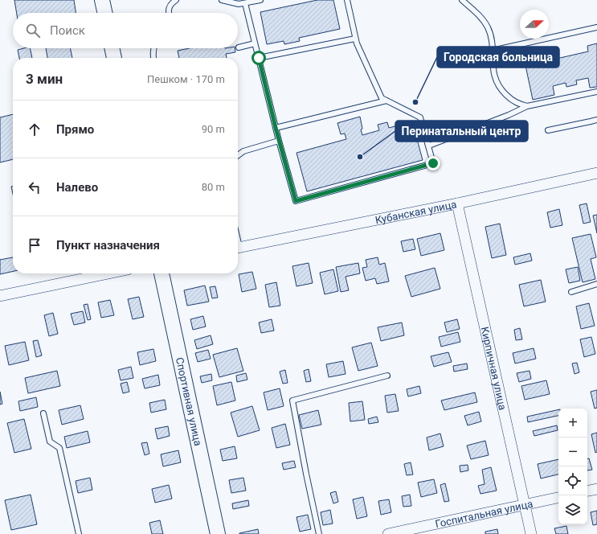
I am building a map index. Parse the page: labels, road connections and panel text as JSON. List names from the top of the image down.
{
  "streets": {
    "main road": ["Спортивная улица"],
    "street": ["Кубанская улица", "Кирпичная улица", "Госпитальная улица"]
  },
  "crossings": [
    ["Кубанская улица", "Кирпичная улица"],
    ["Кирпичная улица", "Госпитальная улица"]
  ],
  "places": ["Городская больница", "Перинатальный центр"],
  "north": "right",
  "page": {
    "search": "Поиск",
    "heading": ["3 мин", "Пешком · 170 m"],
    "list": [
      ["Прямо", "90 m"],
      ["Налево", "80 m"],
      "Пункт назначения"
    ],
    "map_buttons": ["+", "−"]
  }
}
